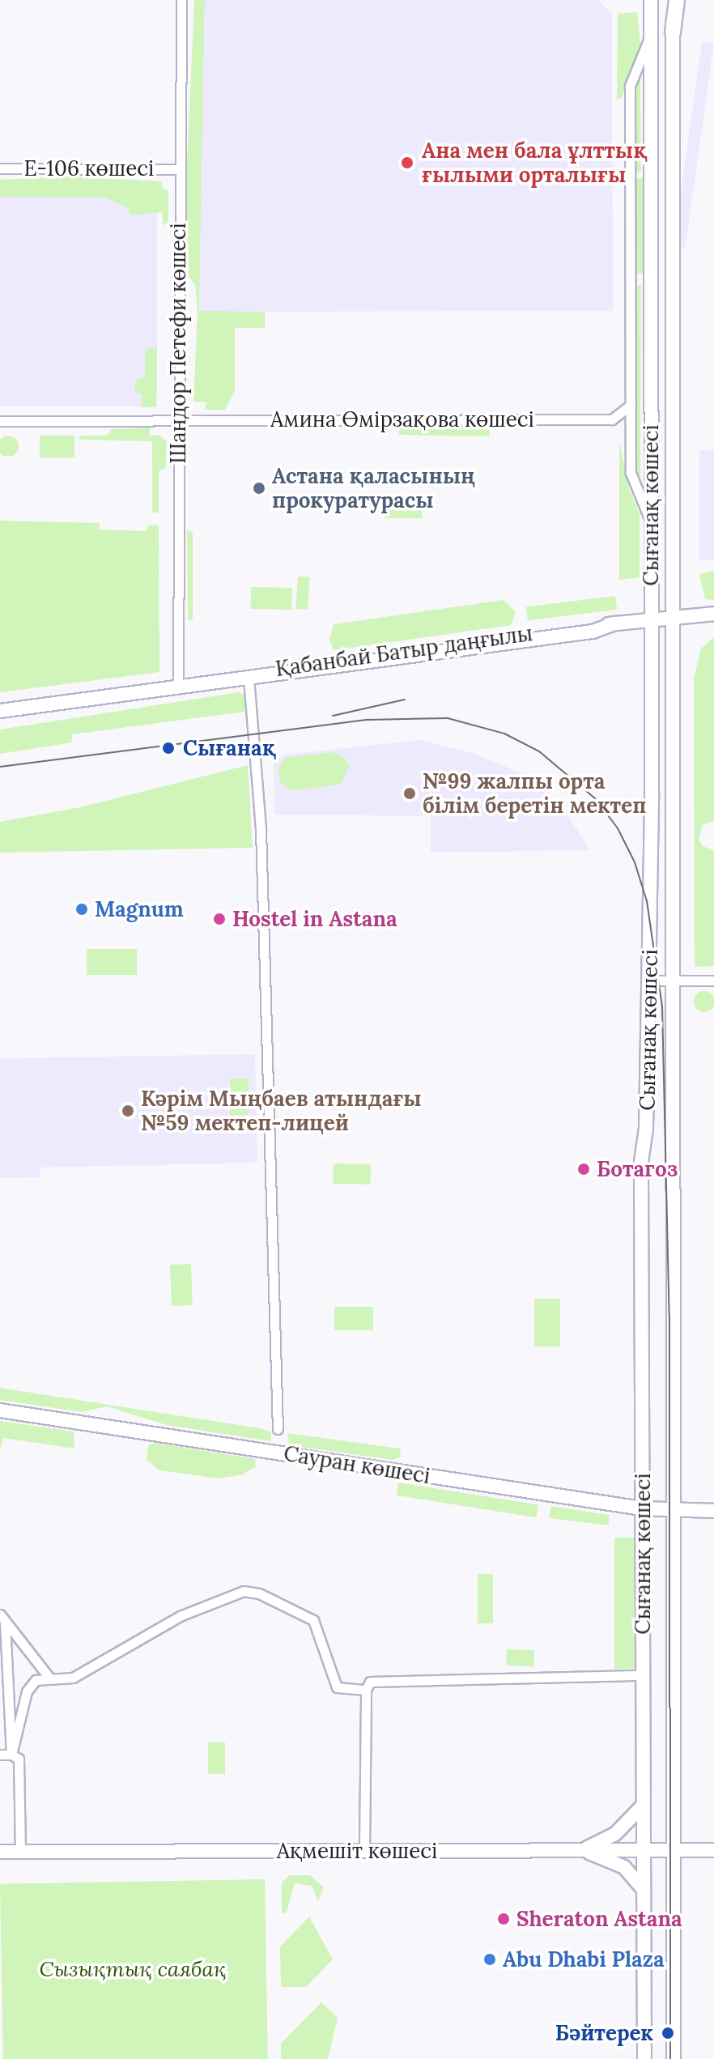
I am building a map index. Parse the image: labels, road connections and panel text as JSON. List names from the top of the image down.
{
  "streets": {
    "main road": [
      "Сығанақ көшесі",
      "Қабанбай Батыр даңғылы",
      "Сауран көшесі",
      "Ақмешіт көшесі"
    ],
    "street": ["Е-106 көшесі", "Шандор Петефи көшесі", "Амина Өмірзақова көшесі"]
  },
  "crossings": [
    ["Е-106 көшесі", "Шандор Петефи көшесі"],
    ["Шандор Петефи көшесі", "Амина Өмірзақова көшесі"],
    ["Шандор Петефи көшесі", "Қабанбай Батыр даңғылы"],
    ["Сығанақ көшесі", "Қабанбай Батыр даңғылы"],
    ["Сығанақ көшесі", "Сауран көшесі"],
    ["Сығанақ көшесі", "Ақмешіт көшесі"]
  ],
  "parks": ["Сызықтық саябақ"],
  "places": [
    "Ана мен бала ұлттық ғылыми орталығы",
    "Астана қаласының прокуратурасы",
    "Сығанақ",
    "№99 жалпы орта білім беретін мектеп",
    "Magnum",
    "Hostel in Astana",
    "Кәрім Мыңбаев атындағы №59 мектеп-лицей",
    "Ботагоз",
    "Sheraton Astana",
    "Abu Dhabi Plaza",
    "Бәйтерек"
  ]
}
